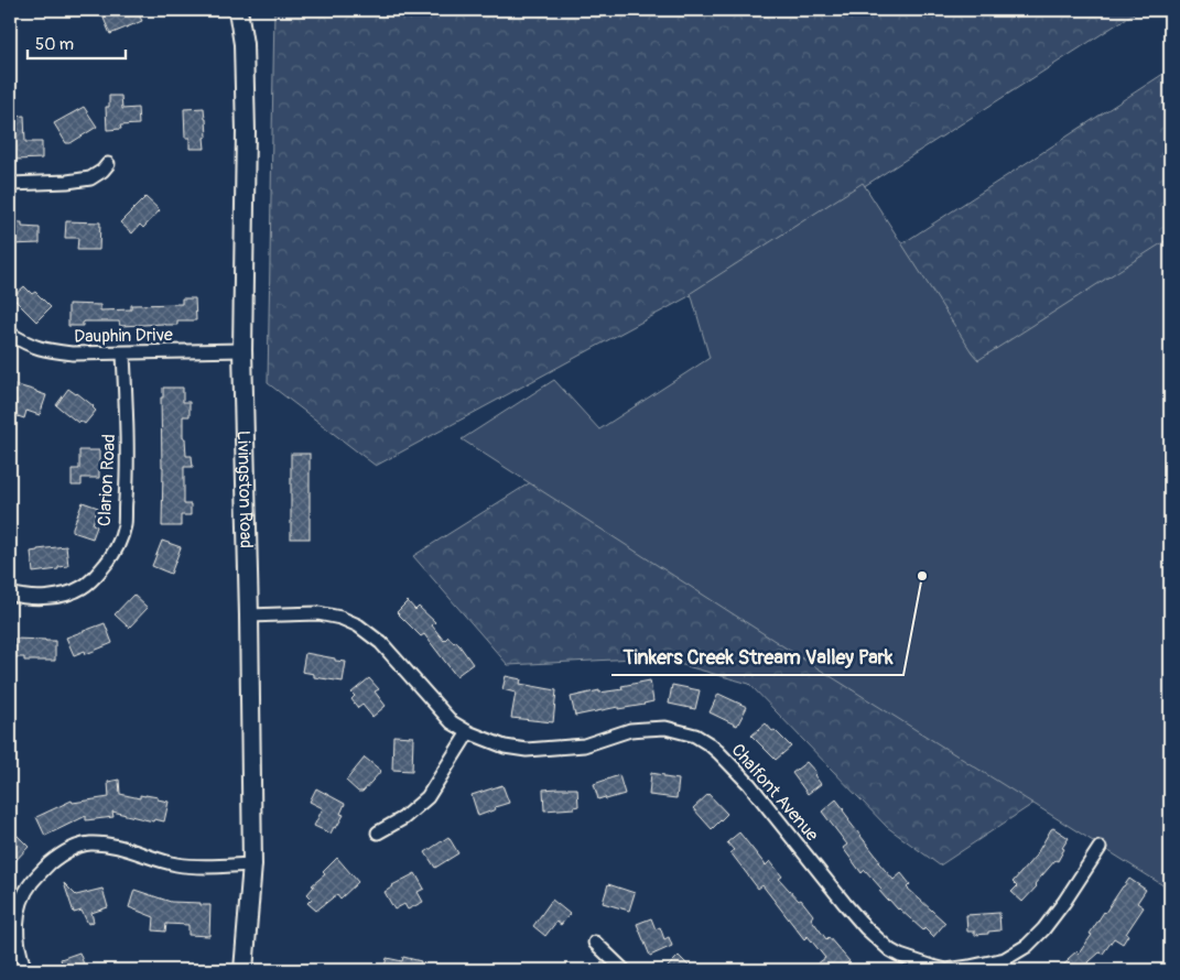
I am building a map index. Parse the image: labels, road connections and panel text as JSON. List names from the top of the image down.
{
  "streets": {
    "main road": ["Livingston Road"],
    "street": ["Dauphin Drive", "Clarion Road", "Chalfont Avenue"]
  },
  "crossings": [
    ["Dauphin Drive", "Clarion Road"],
    ["Dauphin Drive", "Livingston Road"],
    ["Livingston Road", "Chalfont Avenue"]
  ],
  "places": ["Tinkers Creek Stream Valley Park"],
  "scale_bar": "50 m"
}
